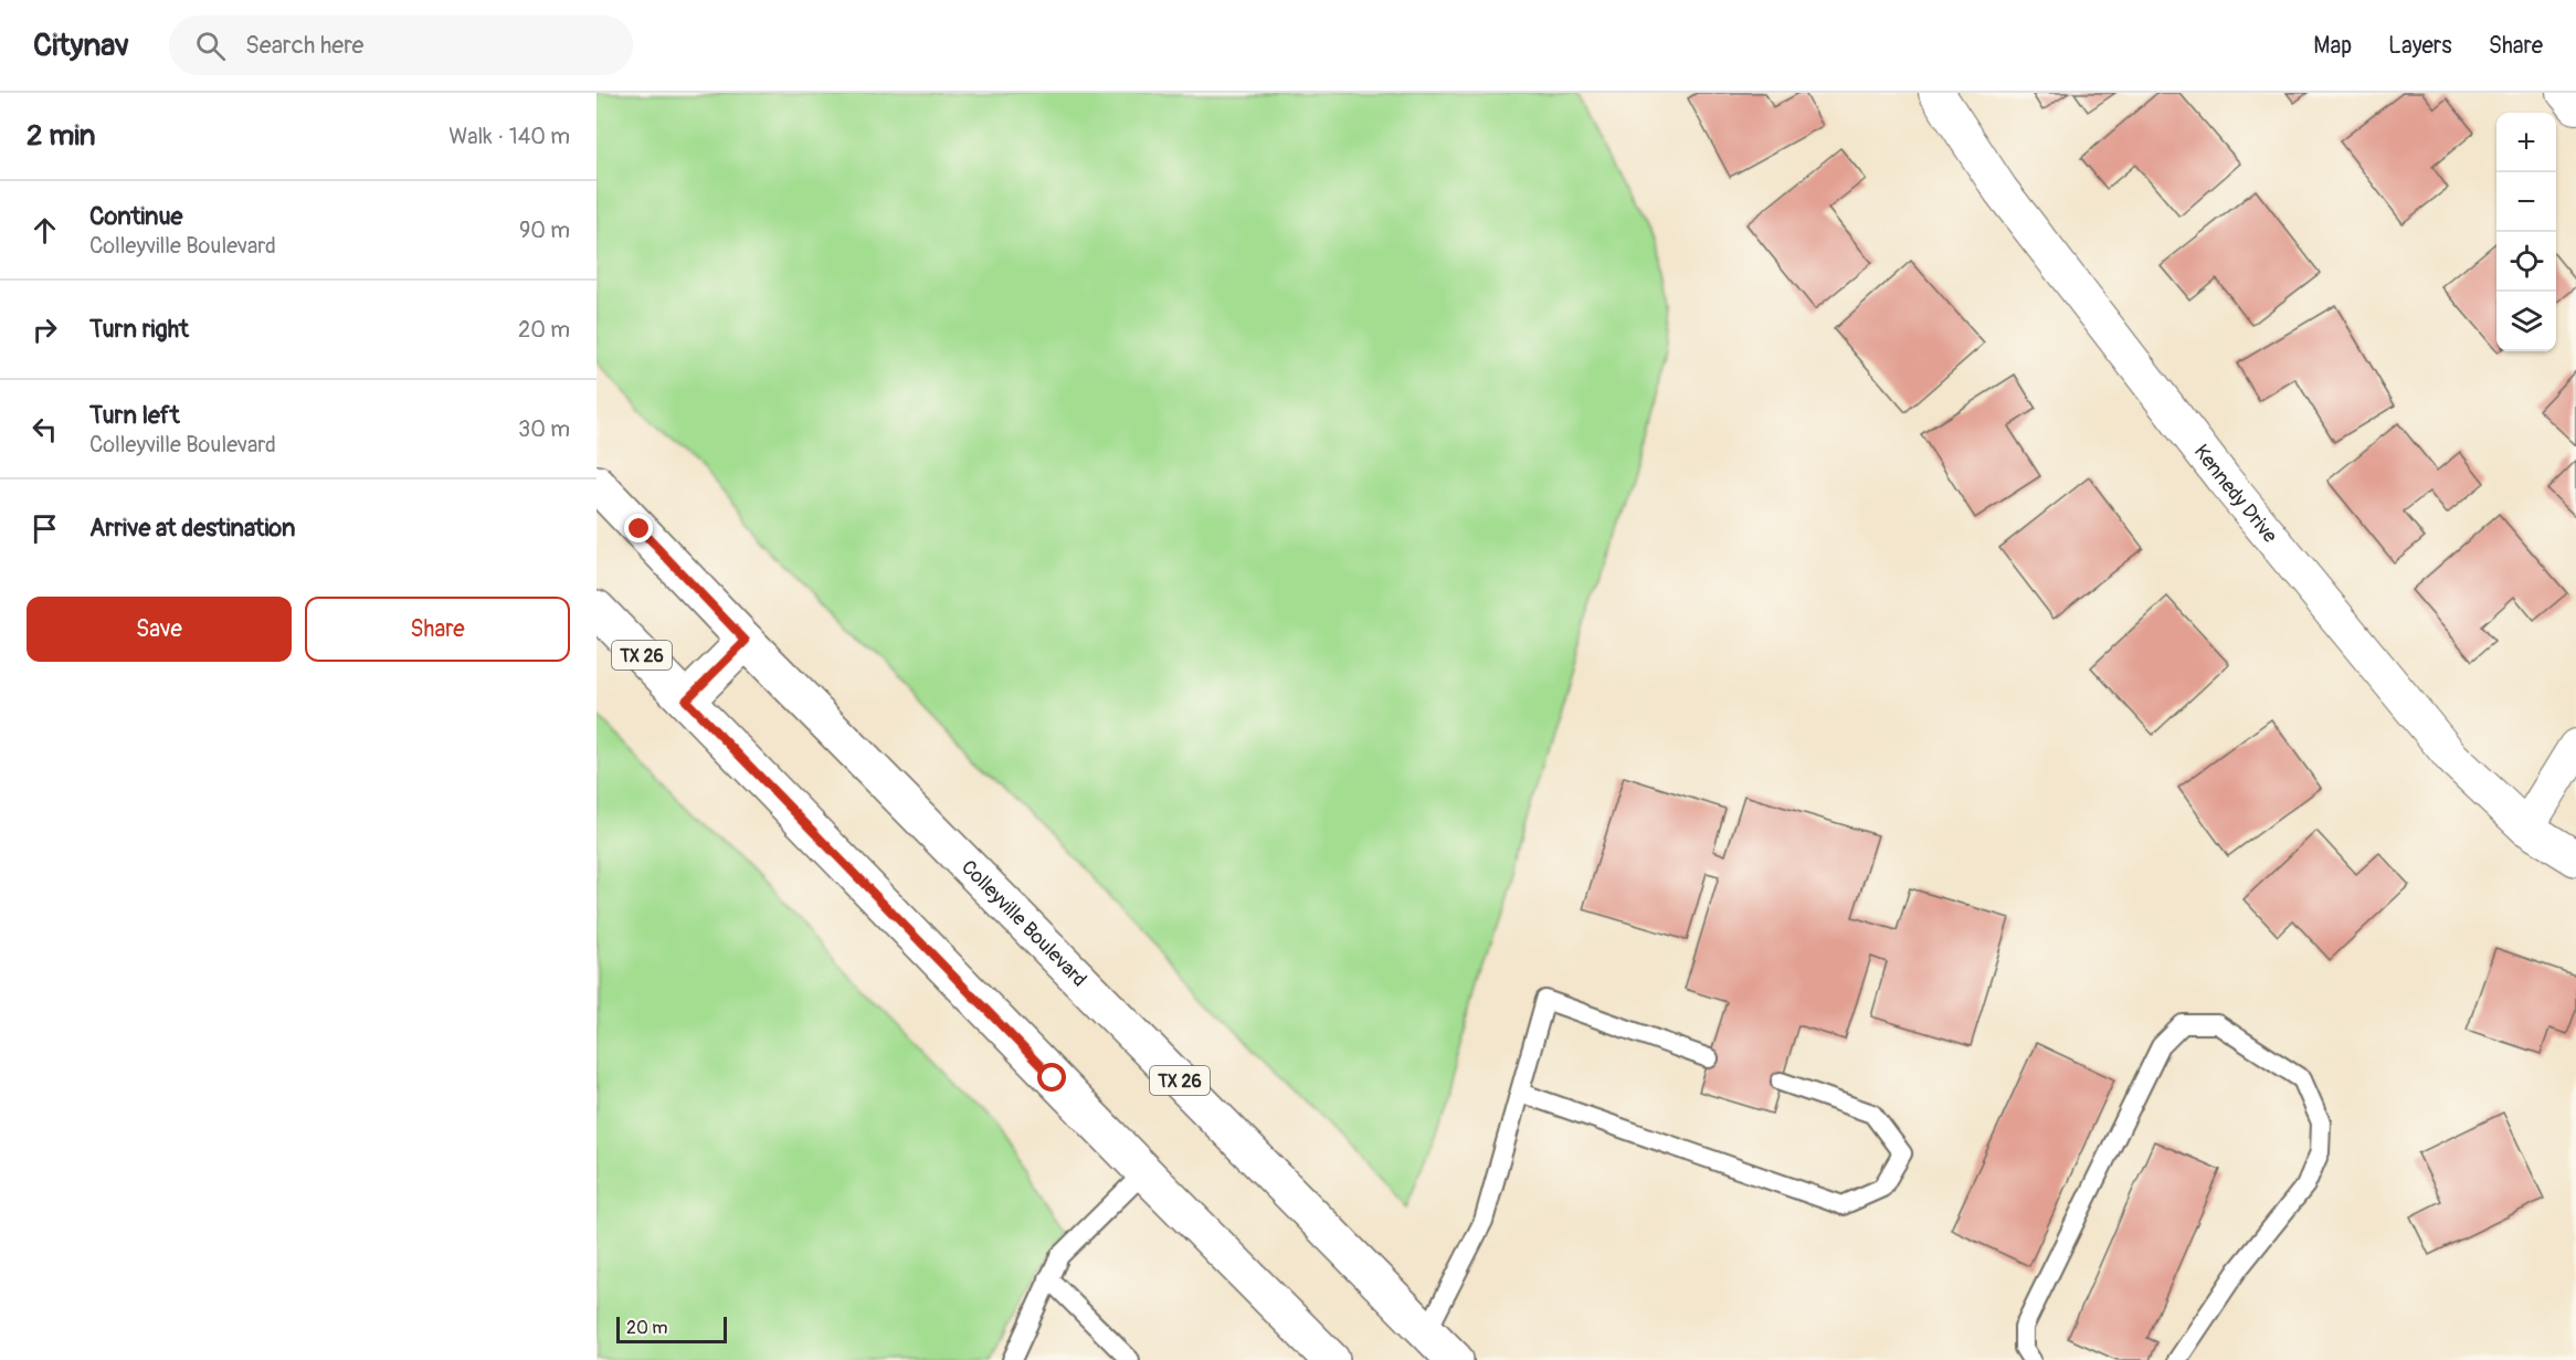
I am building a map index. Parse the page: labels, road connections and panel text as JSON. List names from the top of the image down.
{
  "streets": {
    "main road": ["TX 26", "Colleyville Boulevard"],
    "street": ["Kennedy Drive"]
  },
  "scale_bar": "20 m",
  "page": {
    "header": "Citynav",
    "search": "Search here",
    "nav": ["Map", "Layers", "Share"],
    "heading": ["2 min", "Walk · 140 m"],
    "map_buttons": ["+", "−"],
    "list": [
      ["Continue", "Colleyville Boulevard", "90 m"],
      ["Turn right", "20 m"],
      ["Turn left", "Colleyville Boulevard", "30 m"],
      "Arrive at destination"
    ],
    "buttons": ["Save", "Share"],
    "scale": "20 m"
  }
}
